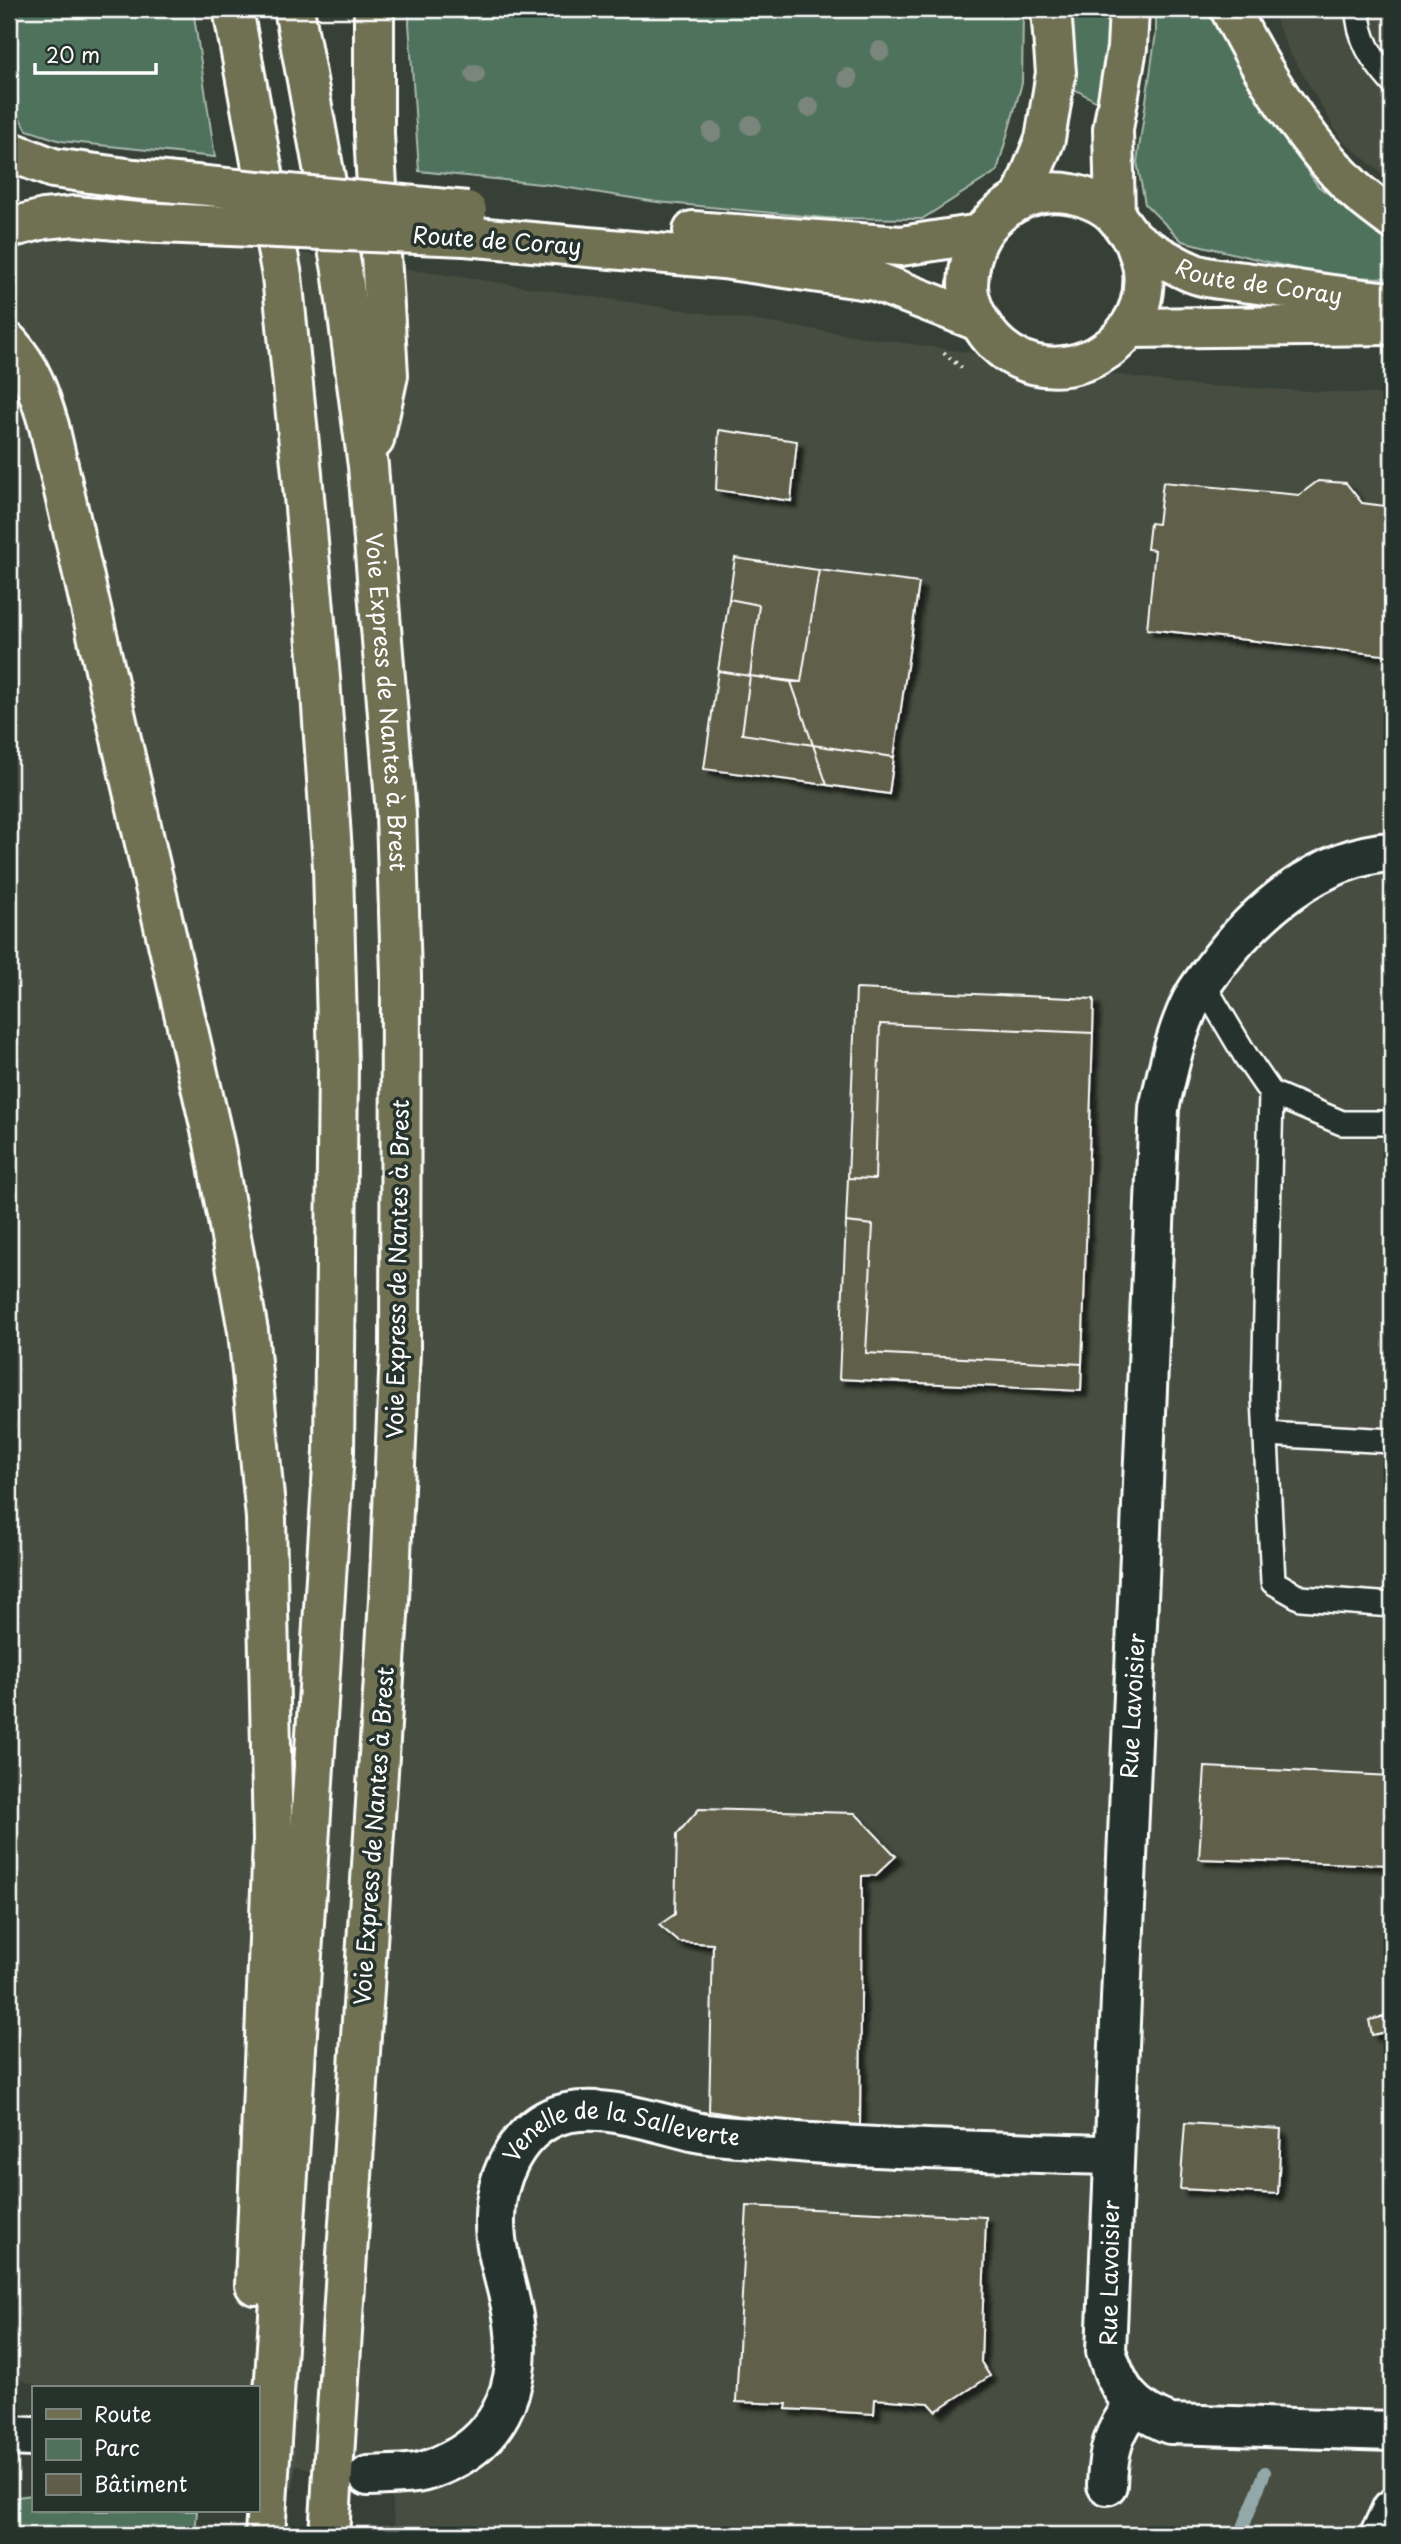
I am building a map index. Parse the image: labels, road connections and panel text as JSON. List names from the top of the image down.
{
  "streets": {
    "main road": ["Route de Coray", "Voie Express de Nantes à Brest"],
    "street": ["Rue Lavoisier", "Venelle de la Salleverte"]
  },
  "crossings": [
    ["Rue Lavoisier", "Venelle de la Salleverte"]
  ],
  "legend": ["Route", "Parc", "Bâtiment"],
  "scale_bar": "20 m"
}
